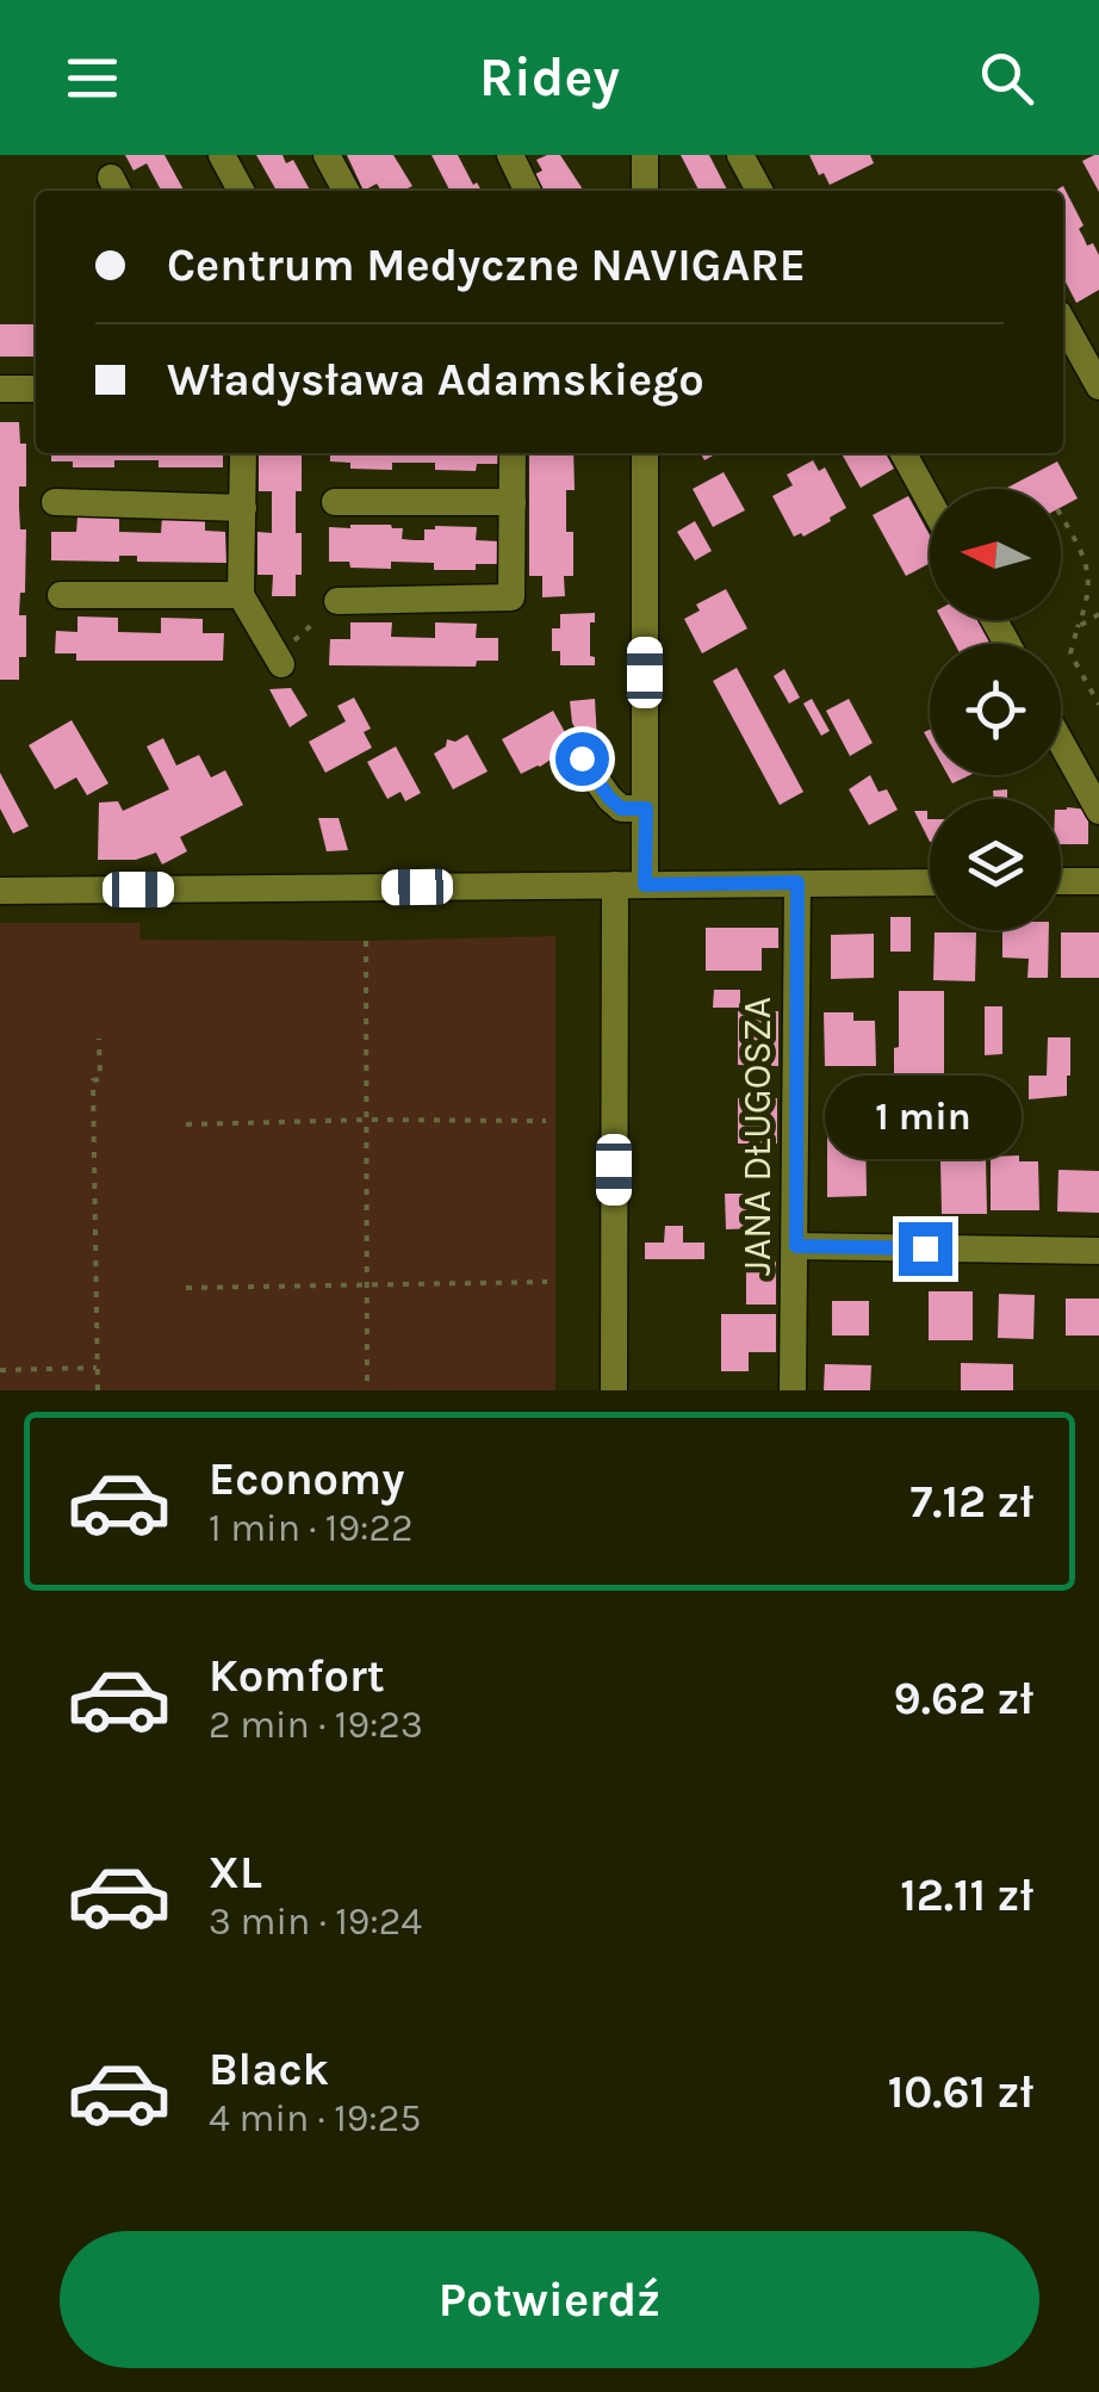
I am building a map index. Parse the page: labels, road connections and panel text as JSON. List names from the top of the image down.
{
  "streets": {
    "street": ["JANA DŁUGOSZA"]
  },
  "north": "left",
  "page": {
    "header": "Ridey",
    "banner": ["Centrum Medyczne NAVIGARE", "Władysława Adamskiego"],
    "bubble": "1 min",
    "list": [
      {
        "name": "Economy",
        "note": "1 min · 19:22",
        "value": "7.12 zł"
      },
      {
        "name": "Komfort",
        "note": "2 min · 19:23",
        "value": "9.62 zł"
      },
      {
        "name": "XL",
        "note": "3 min · 19:24",
        "value": "12.11 zł"
      },
      {
        "name": "Black",
        "note": "4 min · 19:25",
        "value": "10.61 zł"
      }
    ],
    "buttons": "Potwierdź"
  }
}
